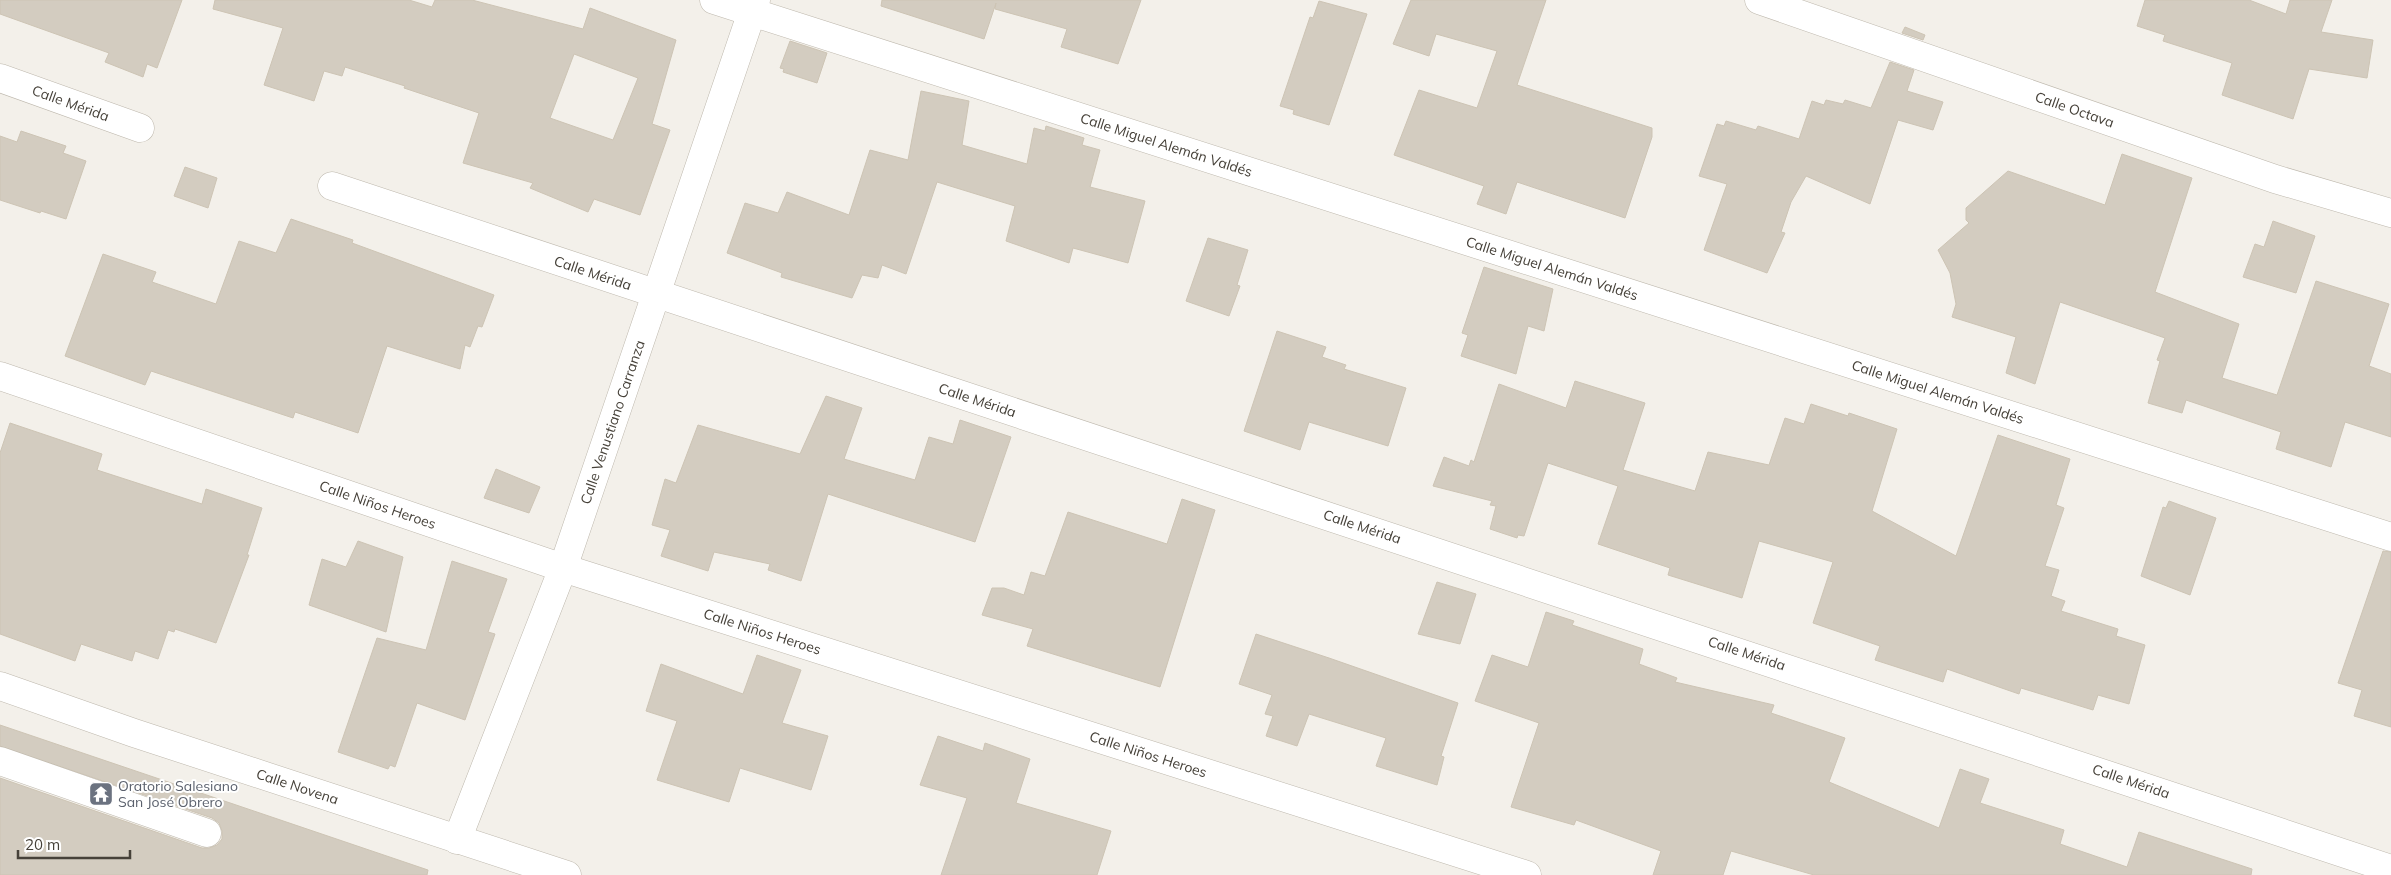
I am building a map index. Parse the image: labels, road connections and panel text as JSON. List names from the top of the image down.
{
  "streets": {
    "street": [
      "Calle Mérida",
      "Calle Octava",
      "Calle Miguel Alemán Valdés",
      "Calle Venustiano Carranza",
      "Calle Niños Heroes",
      "Calle Novena"
    ]
  },
  "crossings": [
    ["Calle Mérida", "Calle Venustiano Carranza"],
    ["Calle Miguel Alemán Valdés", "Calle Venustiano Carranza"],
    ["Calle Venustiano Carranza", "Calle Niños Heroes"],
    ["Calle Venustiano Carranza", "Calle Novena"]
  ],
  "places": {
    "temple": ["Oratorio Salesiano San José Obrero"]
  },
  "scale_bar": "20 m"
}
